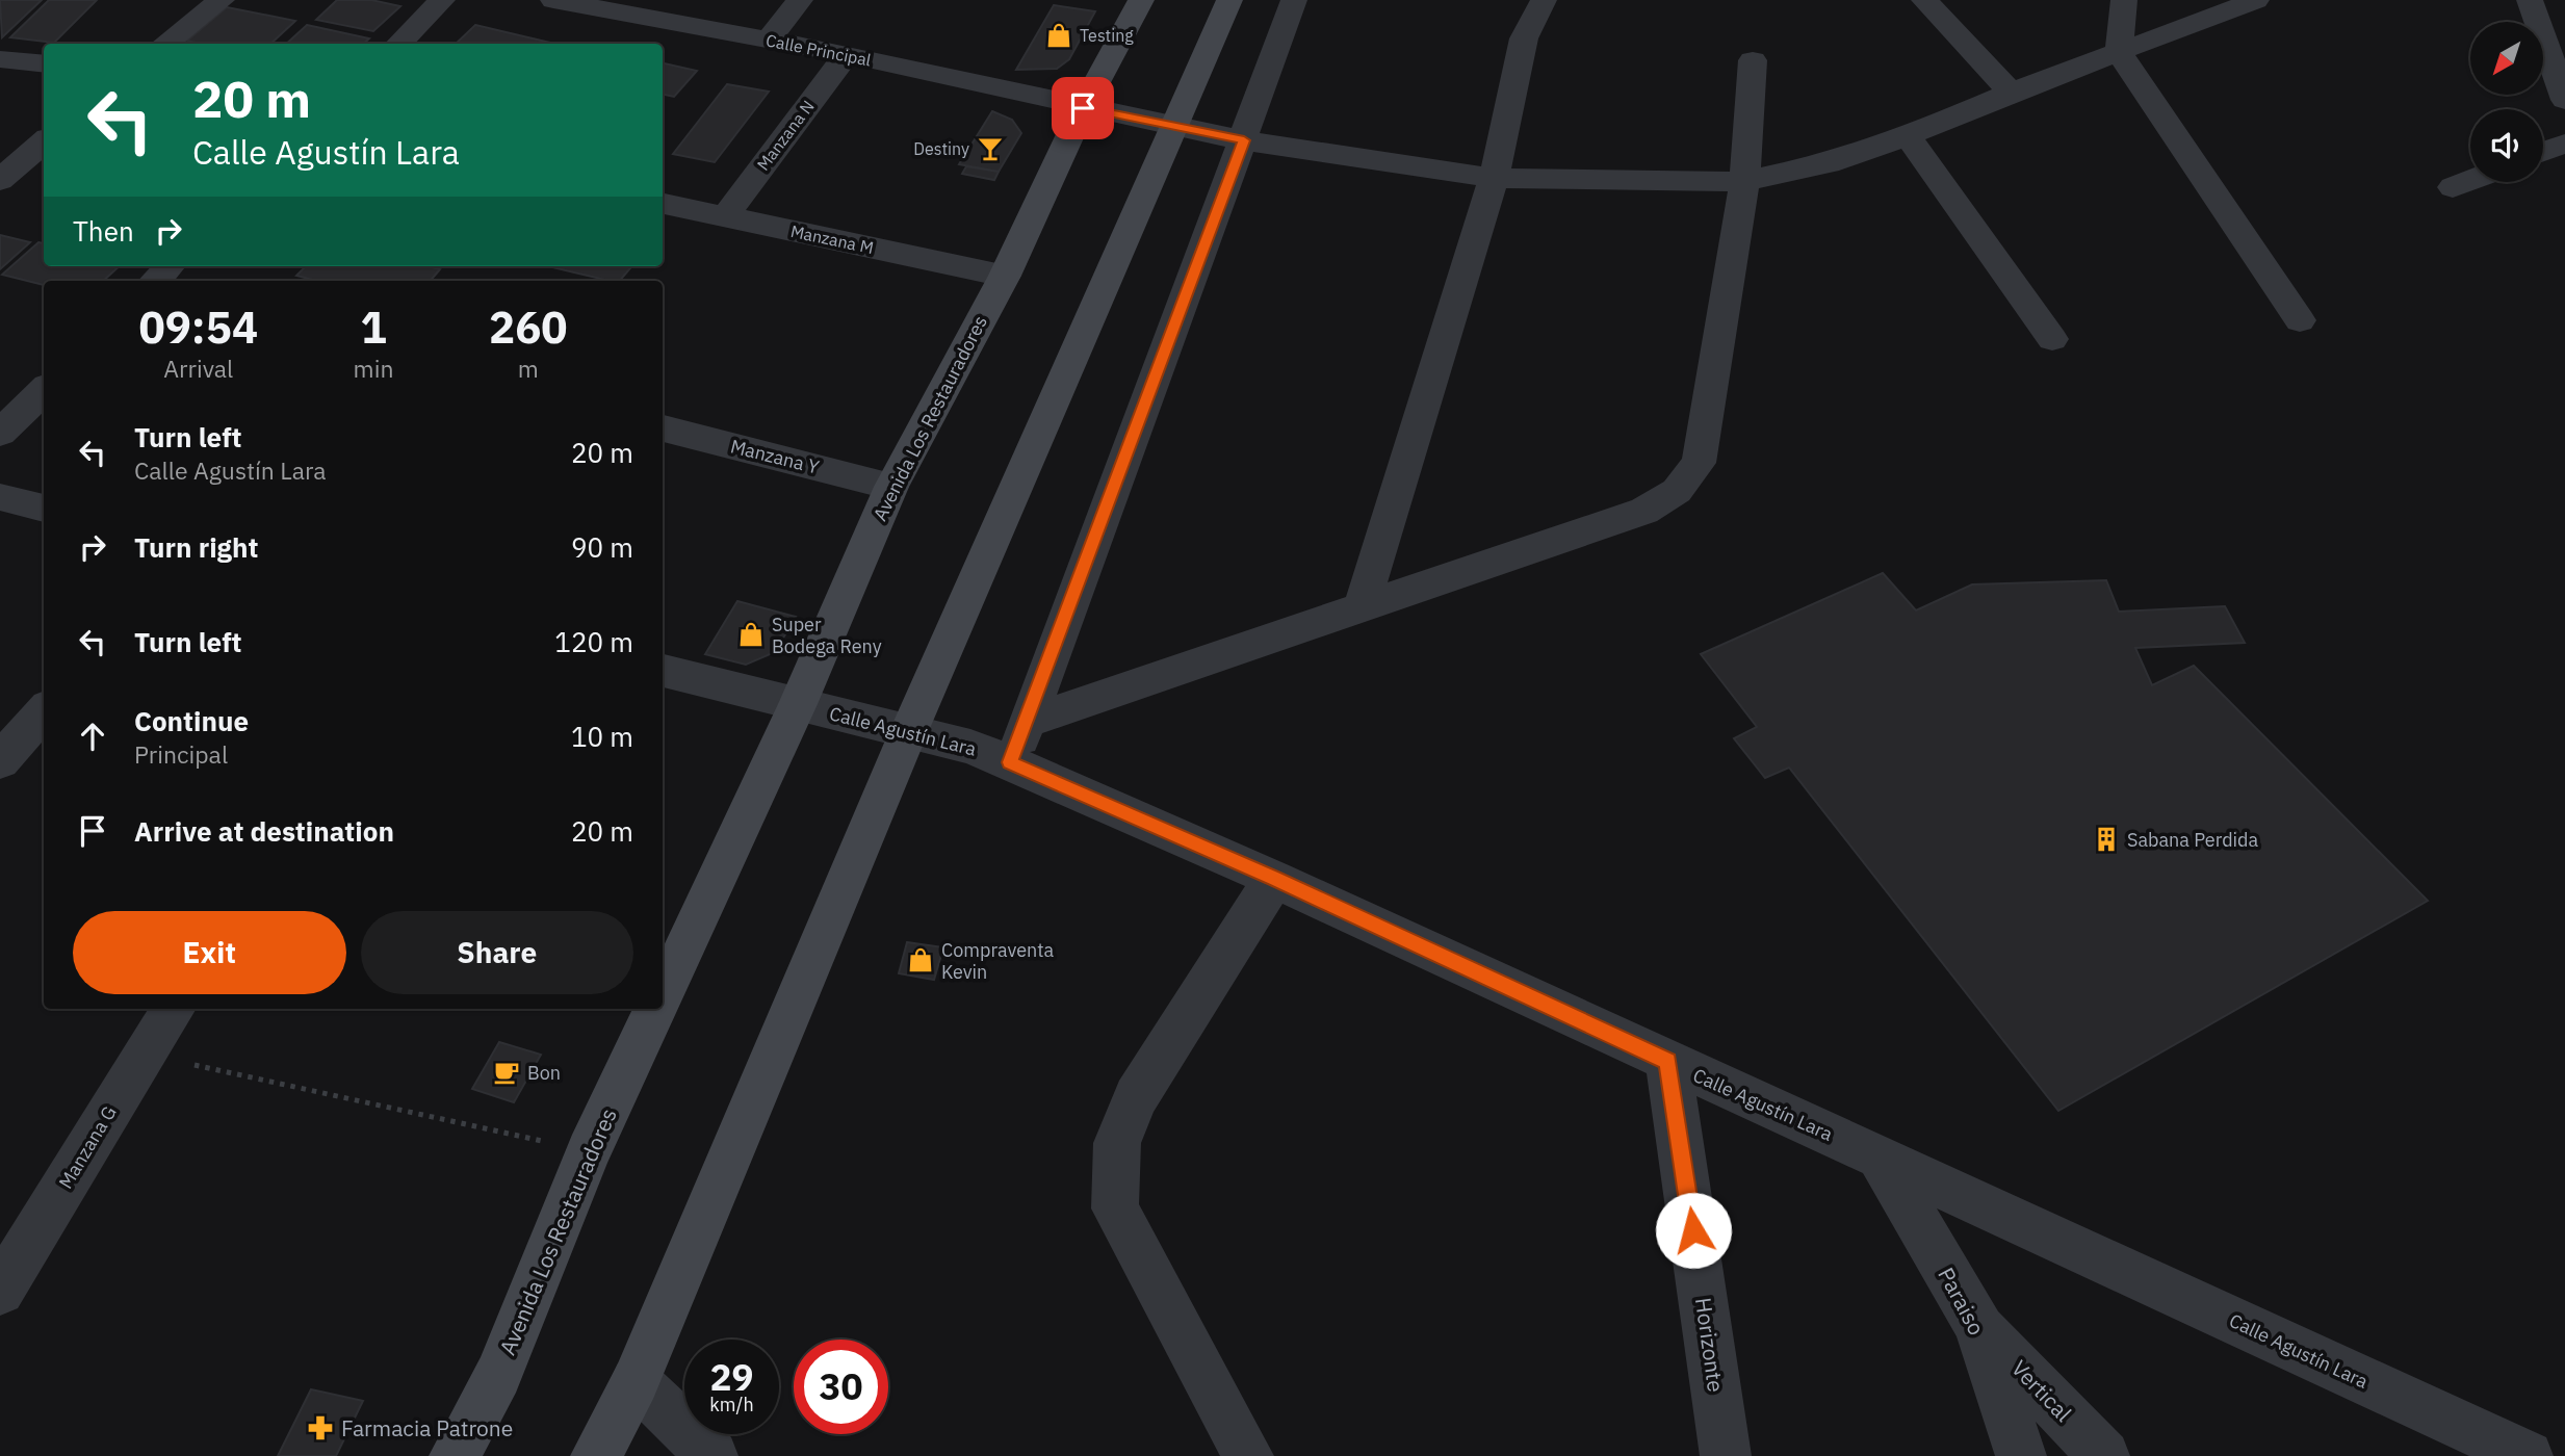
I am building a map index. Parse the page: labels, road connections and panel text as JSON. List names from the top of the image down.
{
  "streets": {
    "street": [
      "Calle Principal",
      "Manzana N",
      "Manzana M",
      "Avenida Los Restauradores",
      "Manzana Y",
      "Calle Agustín Lara",
      "Manzana G",
      "Paraiso",
      "Horizonte",
      "Vertical"
    ]
  },
  "crossings": [
    ["Calle Principal", "Manzana N"],
    ["Calle Principal", "Avenida Los Restauradores"],
    ["Manzana N", "Manzana M"],
    ["Manzana M", "Avenida Los Restauradores"],
    ["Avenida Los Restauradores", "Manzana Y"],
    ["Avenida Los Restauradores", "Calle Agustín Lara"],
    ["Calle Agustín Lara", "Paraiso"],
    ["Calle Agustín Lara", "Horizonte"],
    ["Paraiso", "Vertical"]
  ],
  "places": {
    "shop": ["Testing", "Super Bodega Reny", "Compraventa Kevin"],
    "bar": ["Destiny"],
    "building": ["Sabana Perdida"],
    "cafe": ["Bon"],
    "pharmacy": ["Farmacia Patrone"]
  },
  "north": "bottom left",
  "page": {
    "turn": ["20 m", "Calle Agustín Lara"],
    "then": "Then",
    "eta": [
      "09:54",
      "Arrival",
      "1",
      "min",
      "260",
      "m"
    ],
    "list": [
      {
        "name": "Turn left",
        "note": "Calle Agustín Lara",
        "value": "20 m"
      },
      {
        "name": "Turn right",
        "value": "90 m"
      },
      {
        "name": "Turn left",
        "value": "120 m"
      },
      {
        "name": "Continue",
        "note": "Principal",
        "value": "10 m"
      },
      {
        "name": "Arrive at destination",
        "value": "20 m"
      }
    ],
    "buttons": ["Exit", "Share"],
    "speed": "29 km/h",
    "limit": "30"
  }
}
